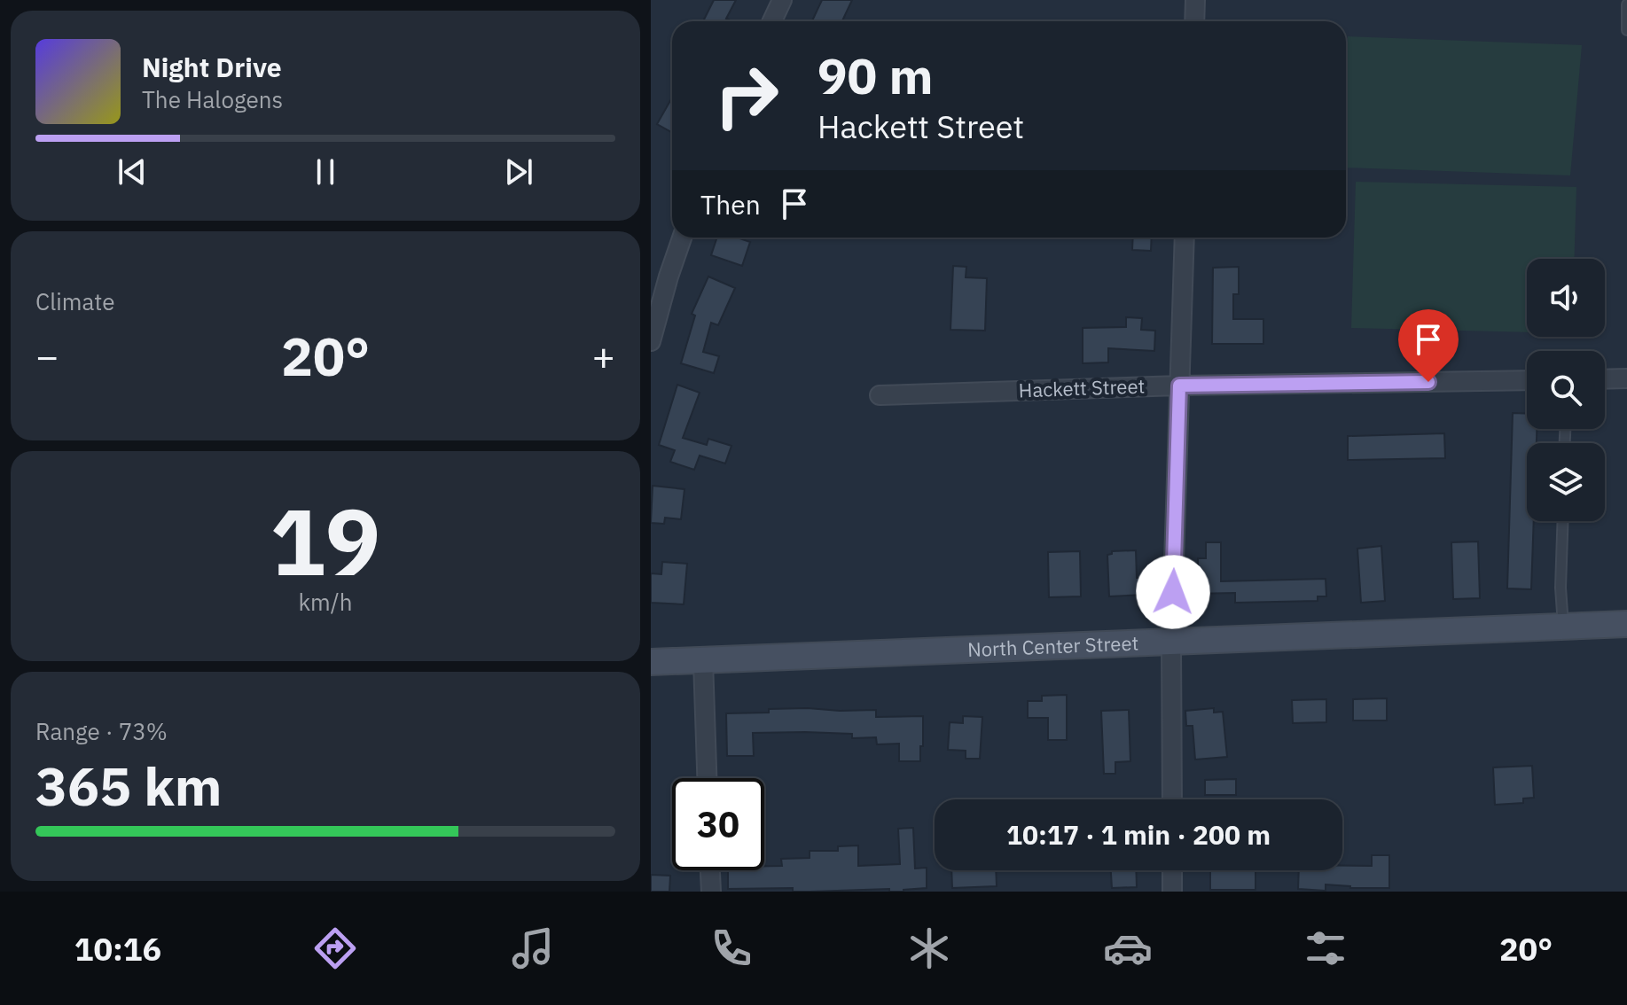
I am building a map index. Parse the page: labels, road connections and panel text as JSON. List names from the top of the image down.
{
  "streets": {
    "main road": ["North Center Street"],
    "street": ["Hackett Street"]
  },
  "page": {
    "turn": ["90 m", "Hackett Street"],
    "song": ["Night Drive", "The Halogens"],
    "then": "Then",
    "tile": [
      "Climate",
      ["19", "km/h"],
      ["Range · 73%", "365 km"]
    ],
    "heat": ["−", "20°", "+"],
    "limit": "30",
    "trip": "10:17 · 1 min · 200 m",
    "tabs": ["10:16", "20°"]
  }
}
